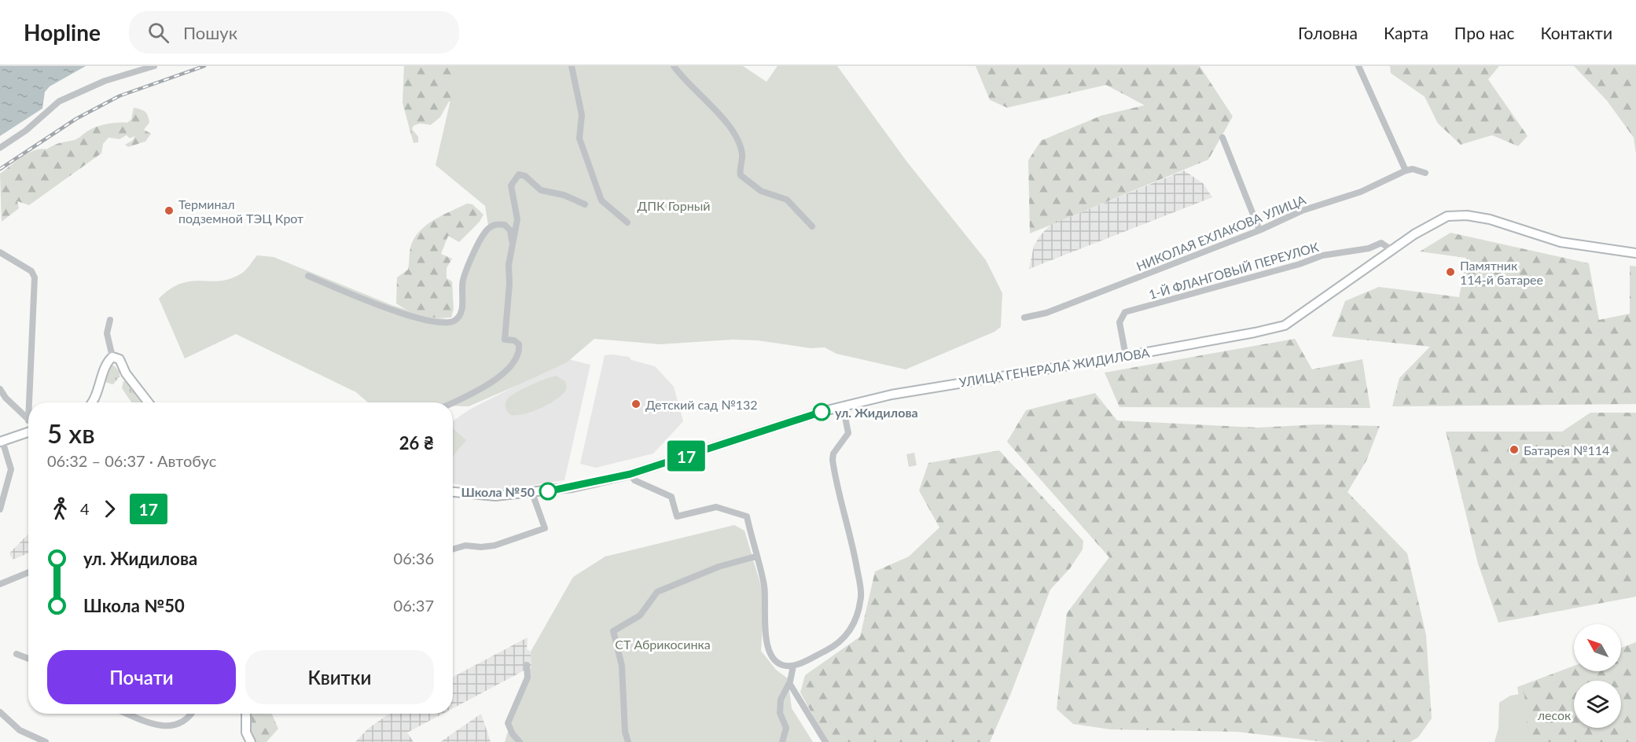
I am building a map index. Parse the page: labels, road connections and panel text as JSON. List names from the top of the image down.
{
  "streets": {
    "main road": ["УЛИЦА ГЕНЕРАЛА ЖИДИЛОВА"],
    "street": ["НИКОЛАЯ ЕХЛАКОВА УЛИЦА", "1-Й ФЛАНГОВЫЙ ПЕРЕУЛОК"]
  },
  "crossings": [
    ["1-Й ФЛАНГОВЫЙ ПЕРЕУЛОК", "УЛИЦА ГЕНЕРАЛА ЖИДИЛОВА"]
  ],
  "parks": ["ДПК Горный", "СТ Абрикосинка", "лесок"],
  "places": [
    "Терминал подземной ТЭЦ Крот",
    "Памятник 114-й батарее",
    "Детский сад №132",
    "ул. Жидилова",
    "Батарея №114",
    "Школа №50"
  ],
  "lines": ["bus line 17"],
  "north": "top left",
  "page": {
    "header": "Hopline",
    "search": "Пошук",
    "nav": [
      "Головна",
      "Карта",
      "Про нас",
      "Контакти"
    ],
    "on_map": "17",
    "heading": ["5 хв", "06:32 – 06:37 · Автобус", "26 ₴"],
    "legs": ["4", "17"],
    "list": [
      {
        "name": "ул. Жидилова",
        "value": "06:36"
      },
      {
        "name": "Школа №50",
        "value": "06:37"
      }
    ],
    "buttons": ["Почати", "Квитки"]
  }
}
